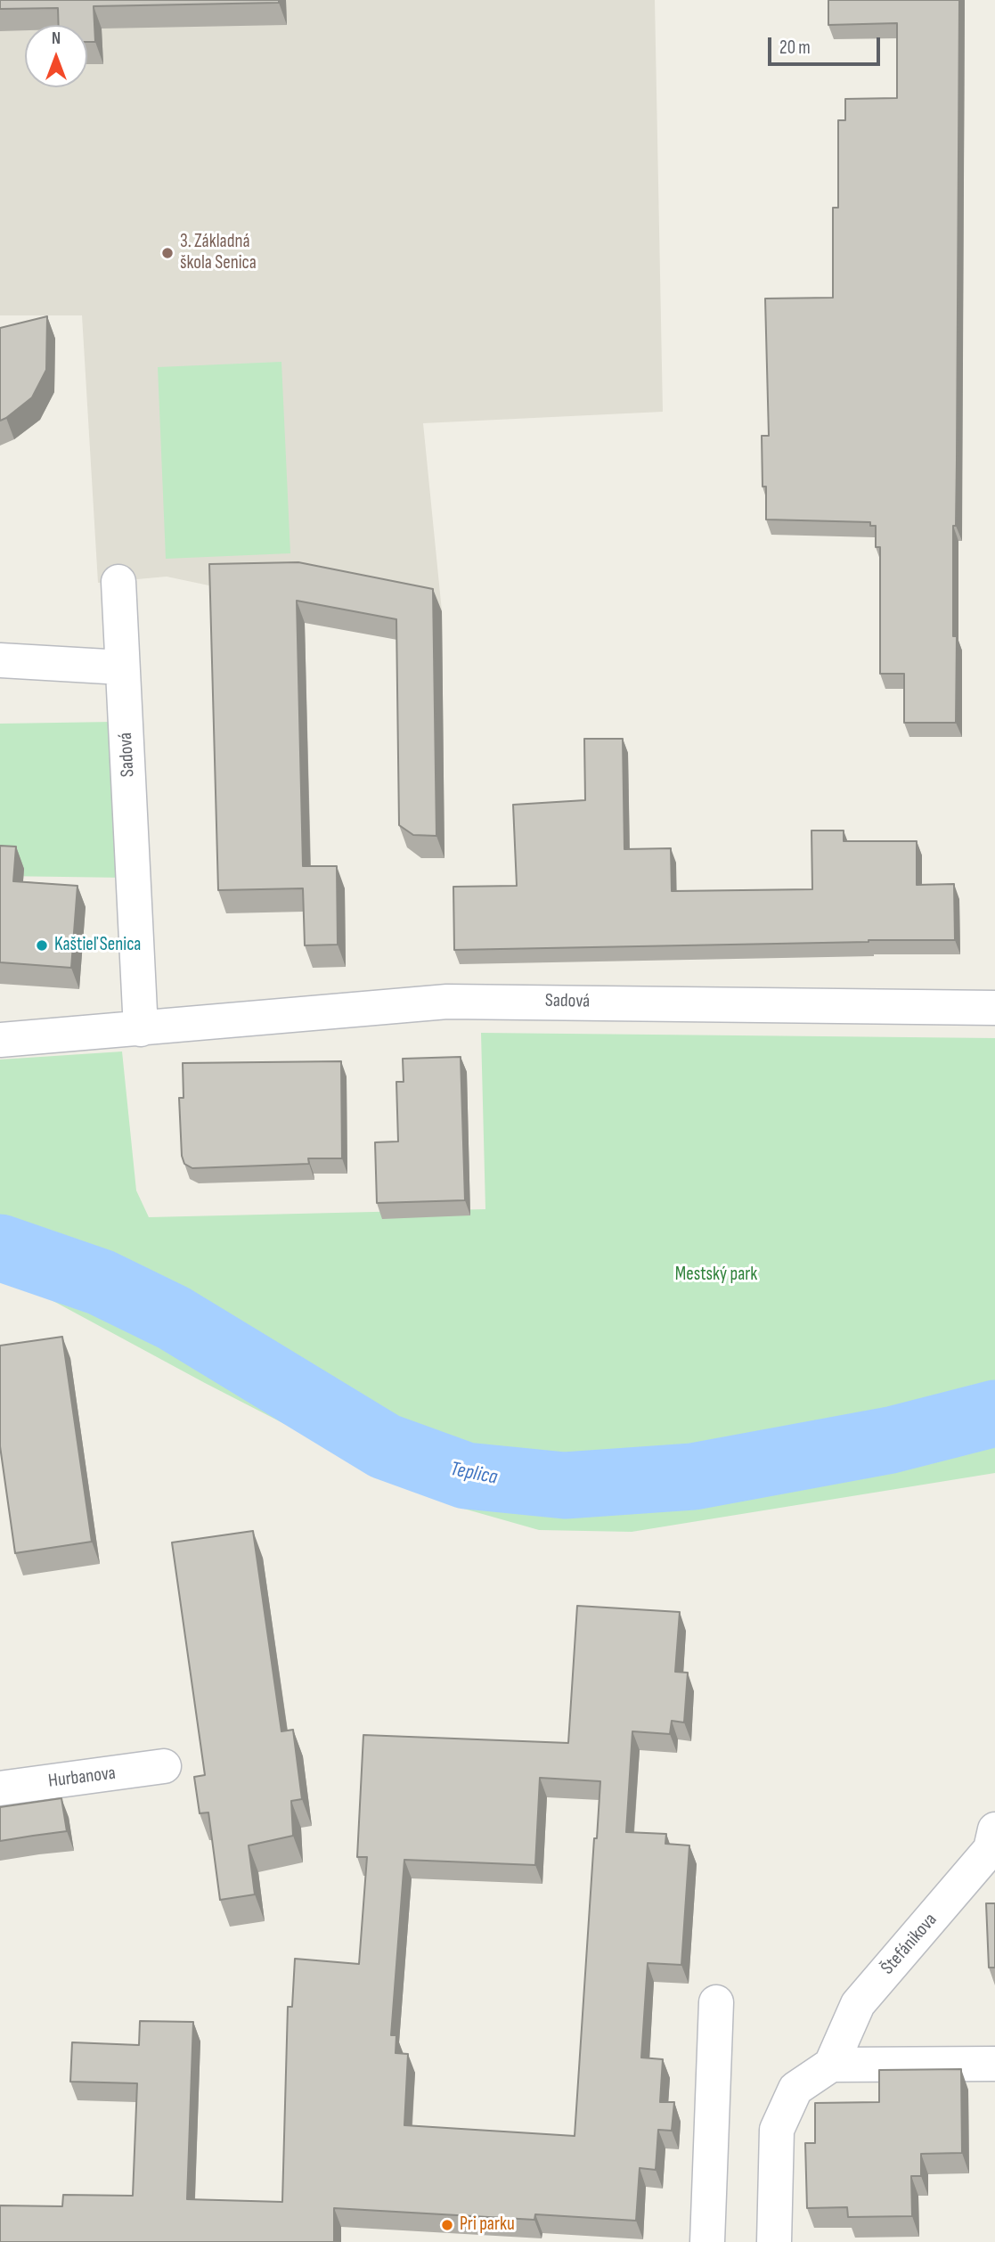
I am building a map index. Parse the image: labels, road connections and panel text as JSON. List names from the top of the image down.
{
  "streets": {
    "street": ["Sadová", "Hurbanova", "Štefánikova"]
  },
  "water": ["Teplica"],
  "parks": ["Mestský park"],
  "places": ["3. Základná škola Senica", "Kaštieľ Senica", "Pri parku"],
  "scale_bar": "20 m",
  "north": "top"
}
